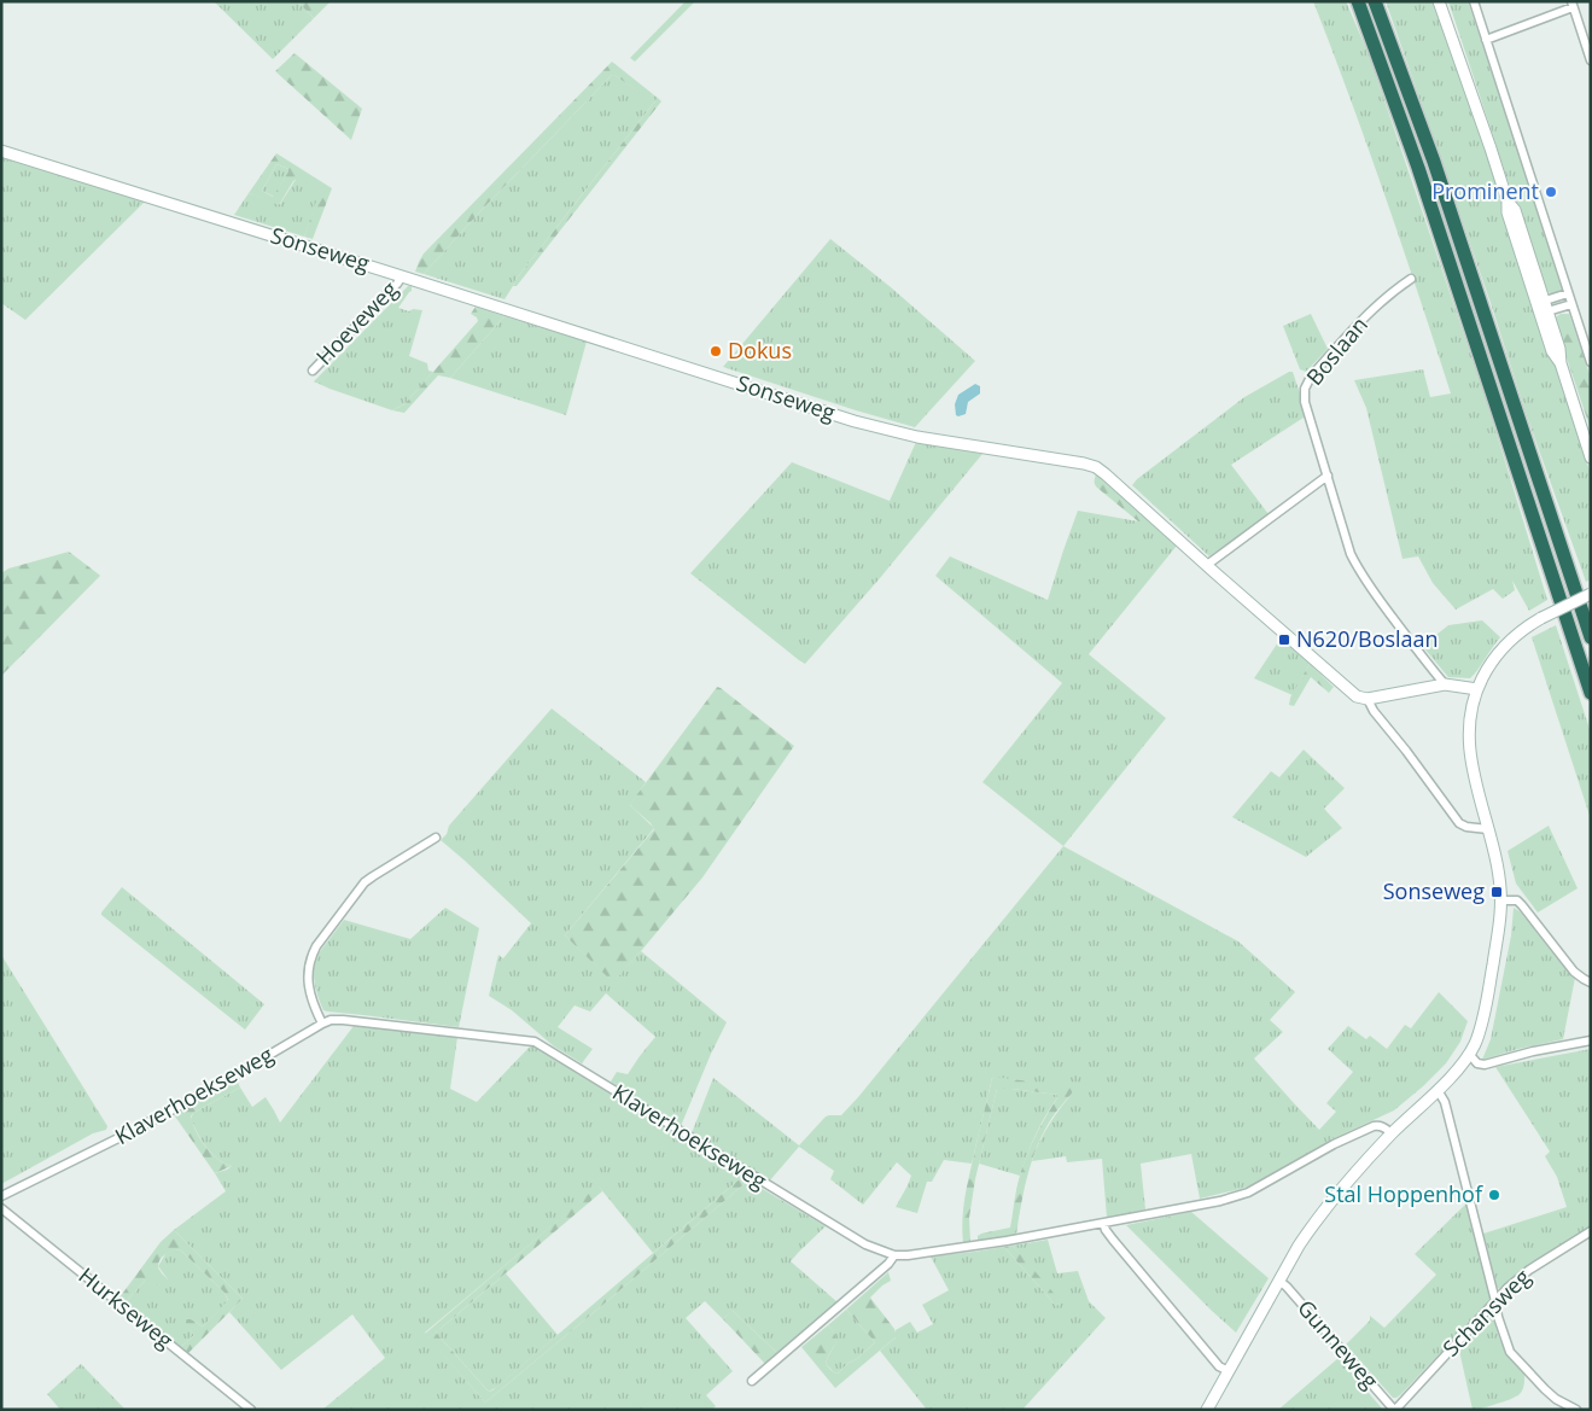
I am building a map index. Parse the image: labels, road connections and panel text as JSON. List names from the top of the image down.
{
  "streets": {
    "main road": ["Sonseweg"],
    "street": [
      "Hoeveweg",
      "Boslaan",
      "Klaverhoekseweg",
      "Hurkseweg",
      "Schansweg",
      "Gunneweg"
    ]
  },
  "crossings": [
    ["Sonseweg", "Hoeveweg"],
    ["Schansweg", "Gunneweg"]
  ],
  "places": {
    "other": ["Prominent", "Dokus", "Stal Hoppenhof"],
    "transit": ["N620/Boslaan", "Sonseweg"]
  }
}
